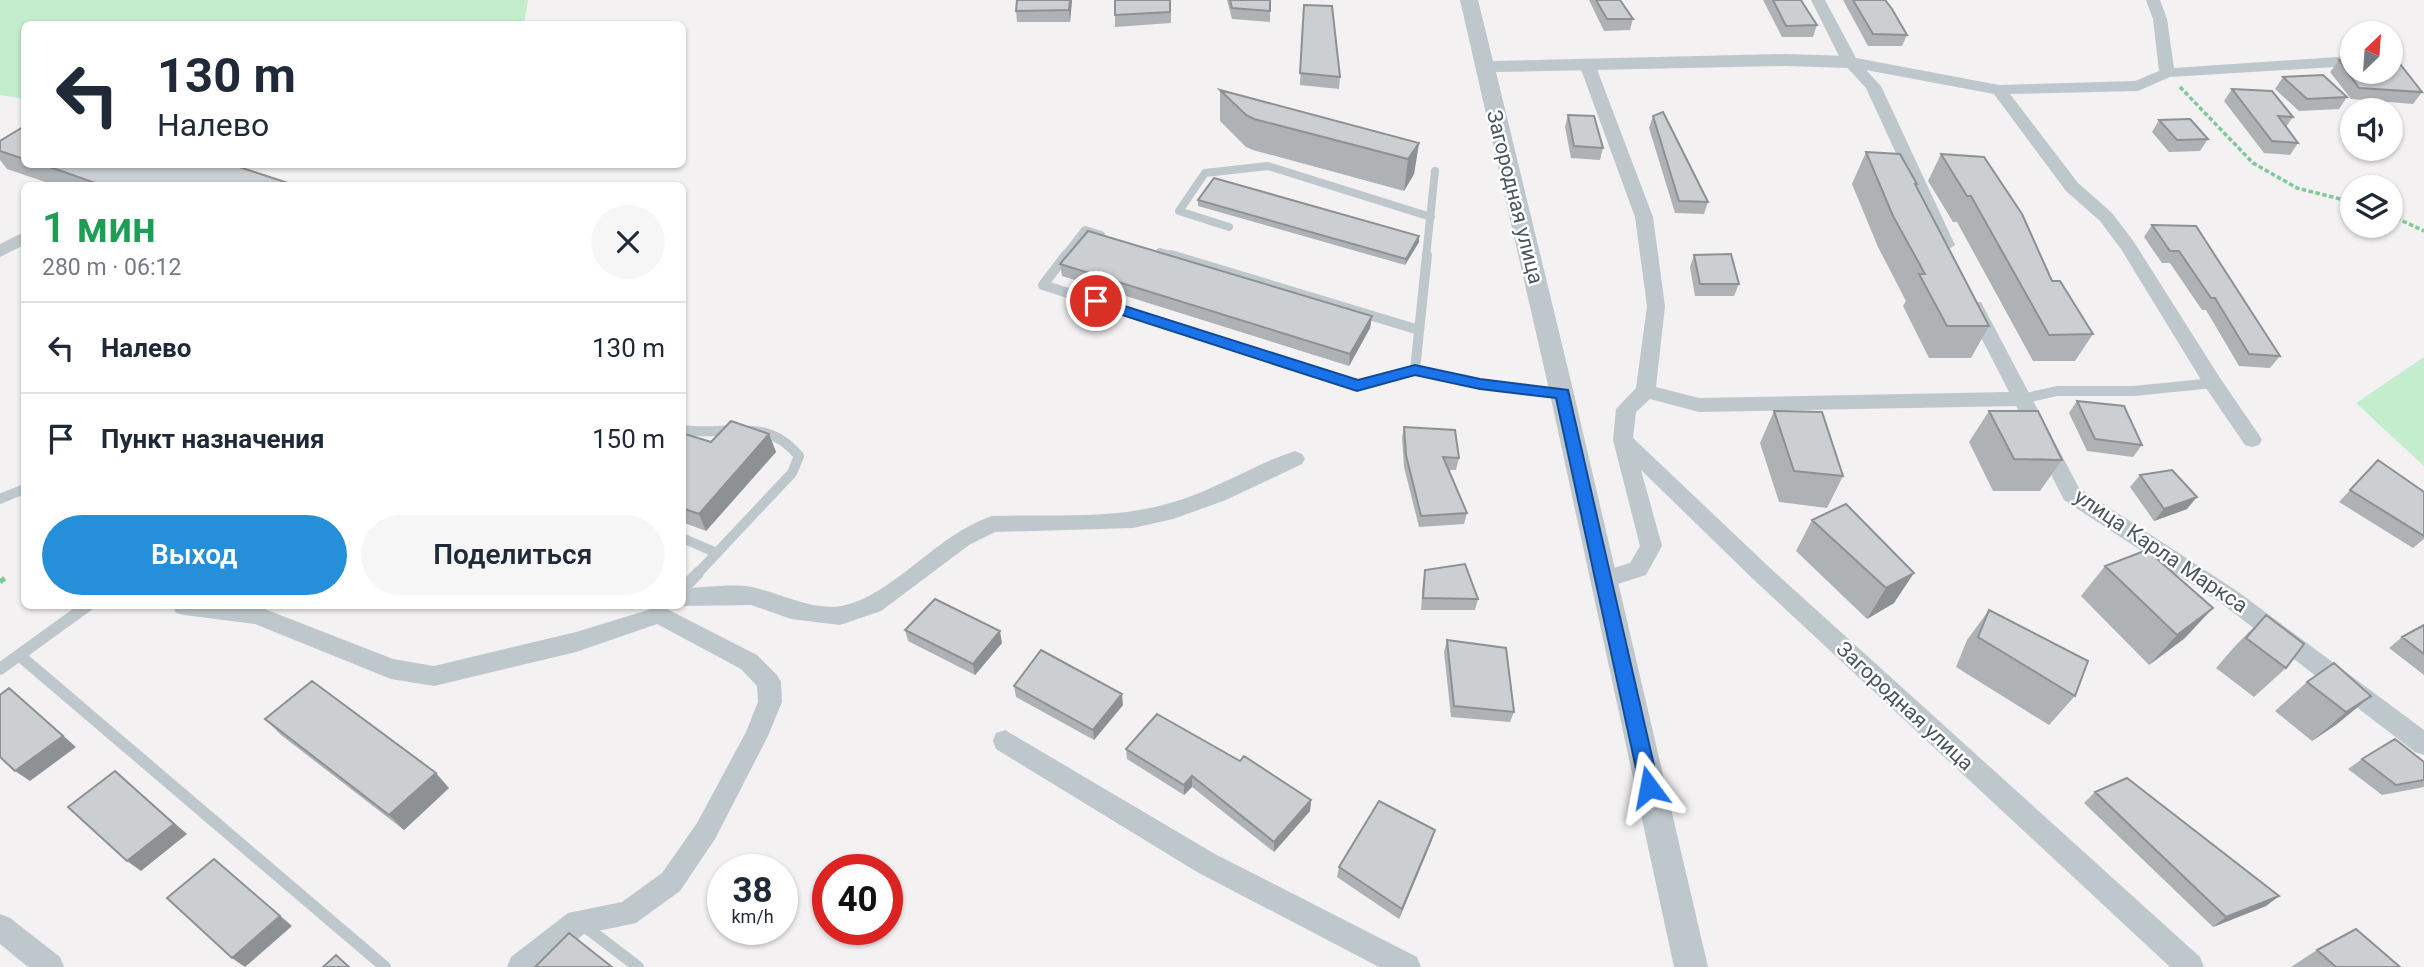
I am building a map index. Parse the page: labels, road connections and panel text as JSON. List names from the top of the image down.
{
  "streets": {
    "street": ["Загородная улица", "улица Карла Маркса"]
  },
  "north": "top right",
  "page": {
    "turn": ["130 m", "Налево"],
    "heading": ["1 мин", "280 m · 06:12"],
    "list": [
      {
        "name": "Налево",
        "value": "130 m"
      },
      {
        "name": "Пункт назначения",
        "value": "150 m"
      }
    ],
    "buttons": ["Выход", "Поделиться"],
    "speed": "38 km/h",
    "limit": "40"
  }
}
